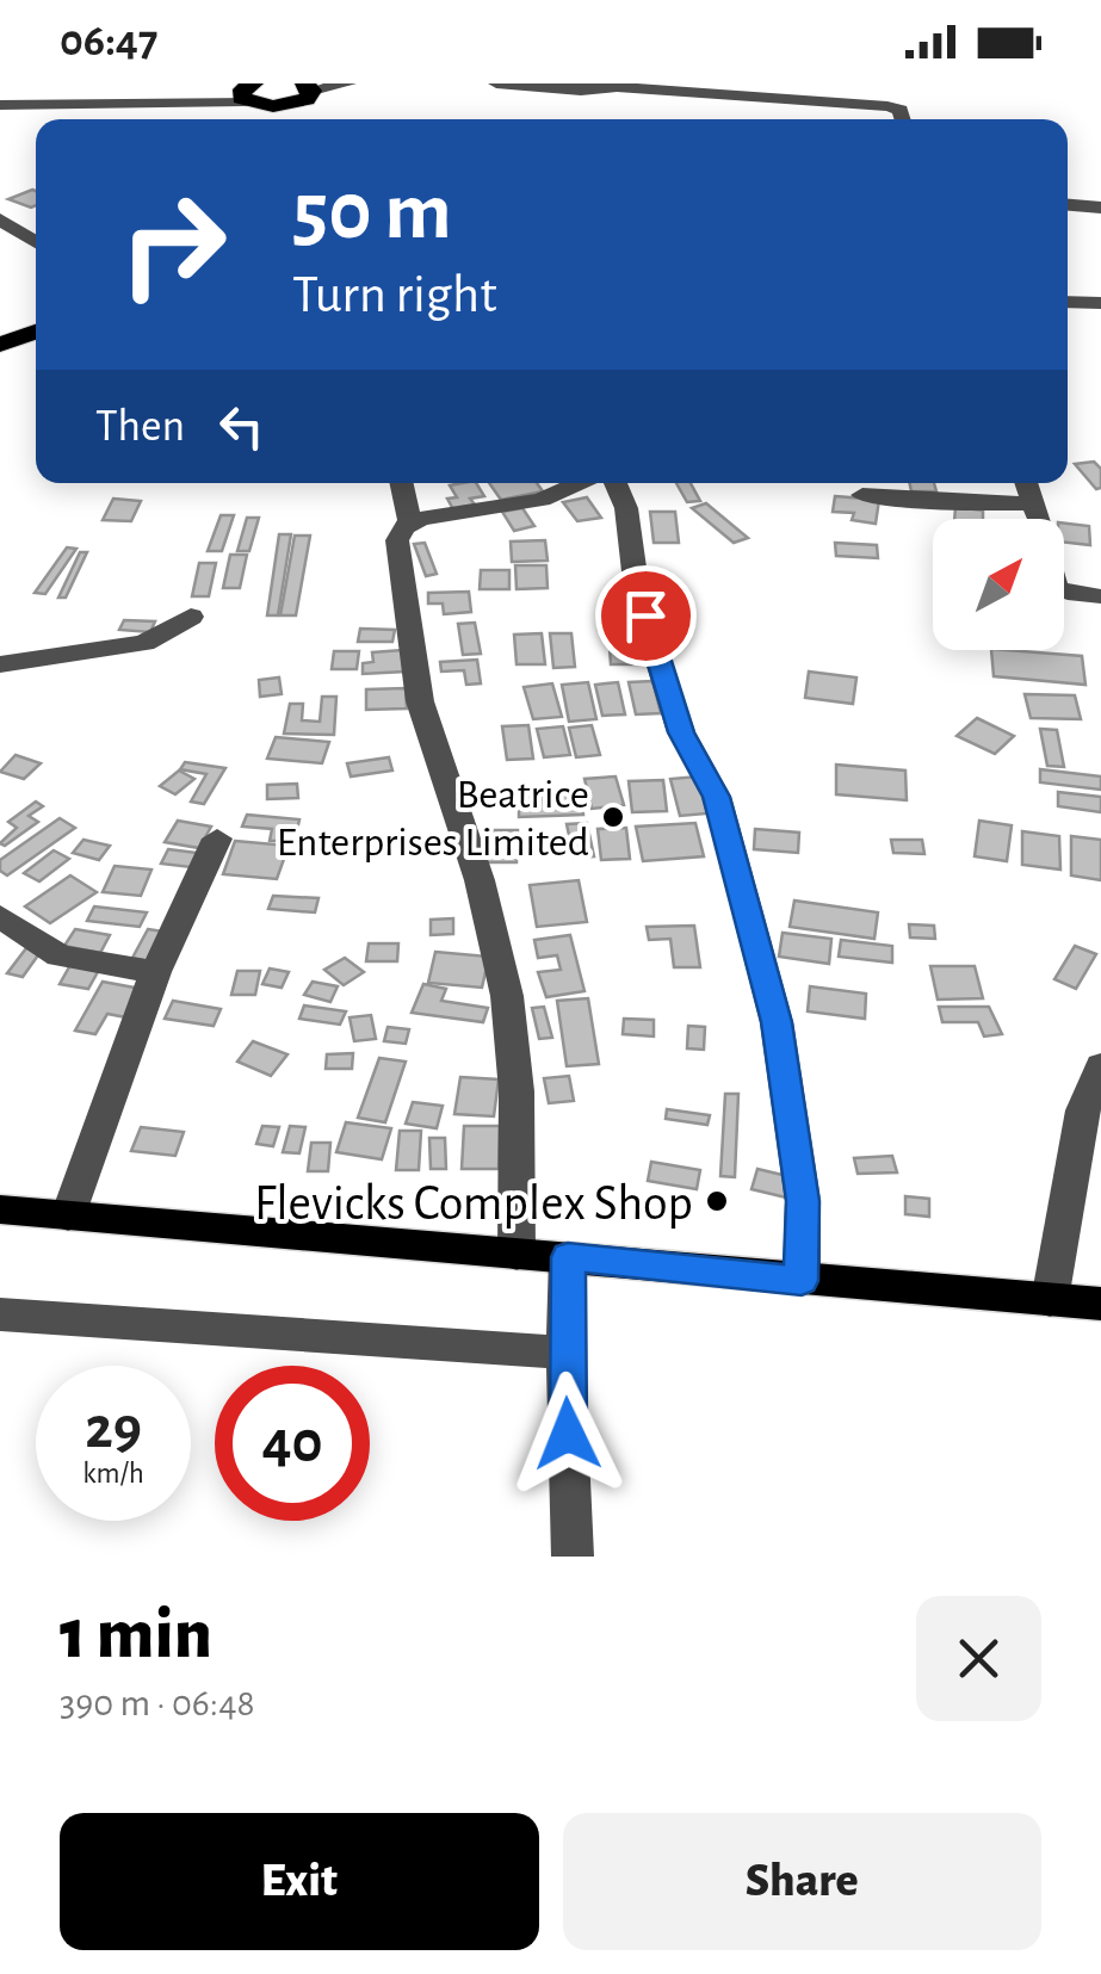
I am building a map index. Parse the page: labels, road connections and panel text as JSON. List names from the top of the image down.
{
  "places": ["Beatrice Enterprises Limited", "Flevicks Complex Shop"],
  "north": "top right",
  "page": {
    "status": "06:47",
    "turn": ["50 m", "Turn right"],
    "then": "Then",
    "speed": "29 km/h",
    "limit": "40",
    "heading": ["1 min", "390 m · 06:48"],
    "buttons": ["Exit", "Share"]
  }
}
